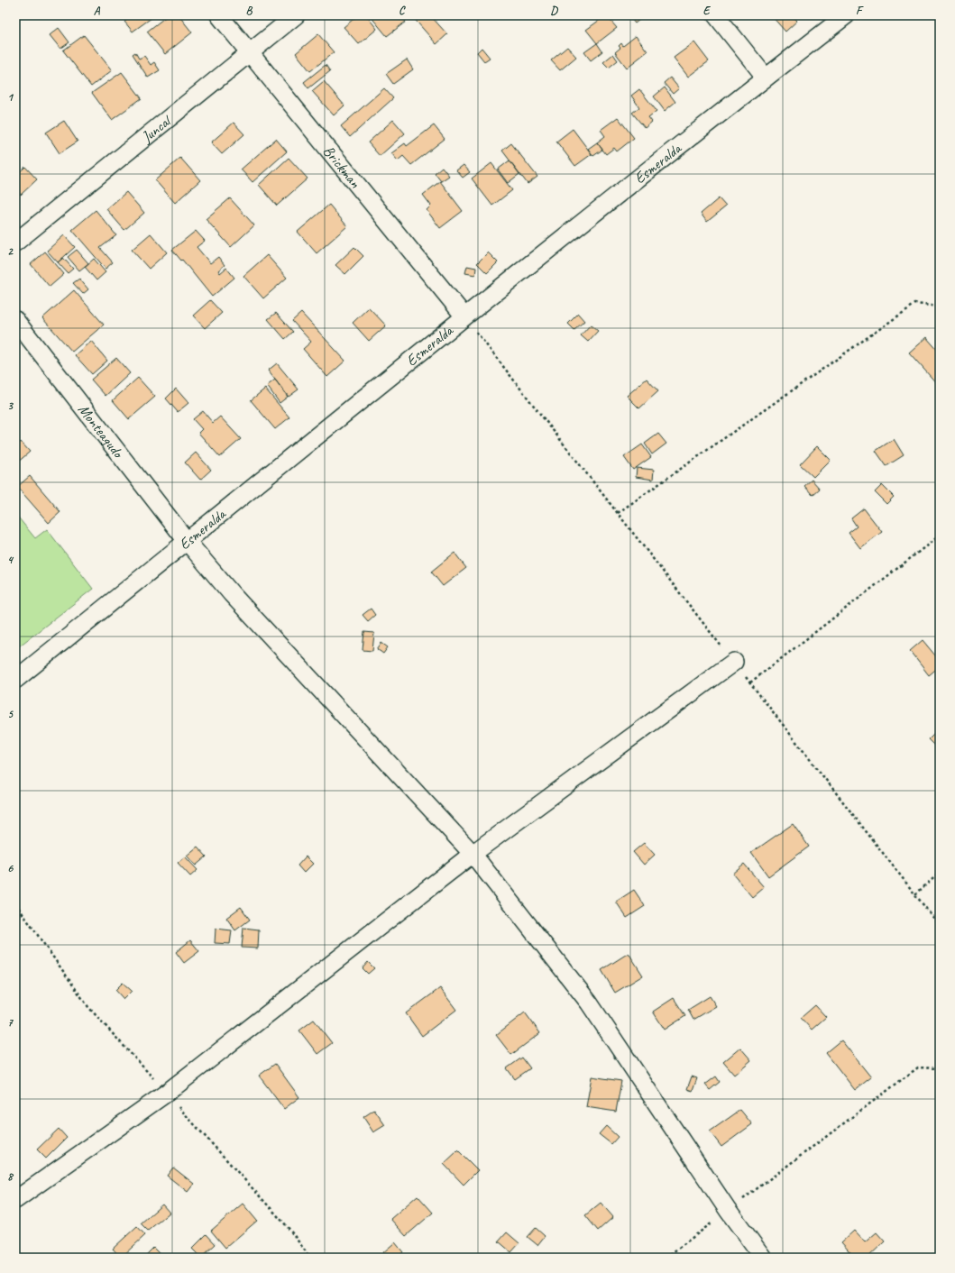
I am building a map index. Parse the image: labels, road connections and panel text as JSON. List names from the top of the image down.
{
  "streets": {
    "street": [
      "Juncal",
      "Esmeralda",
      "Brickman",
      "Monteagudo"
    ]
  },
  "crossings": [
    ["Juncal", "Brickman"],
    ["Esmeralda", "Brickman"],
    ["Esmeralda", "Monteagudo"]
  ],
  "grid": {
    "columns": [
      "A",
      "B",
      "C",
      "D",
      "E",
      "F"
    ],
    "rows": [
      "1",
      "2",
      "3",
      "4",
      "5",
      "6",
      "7",
      "8"
    ]
  }
}
